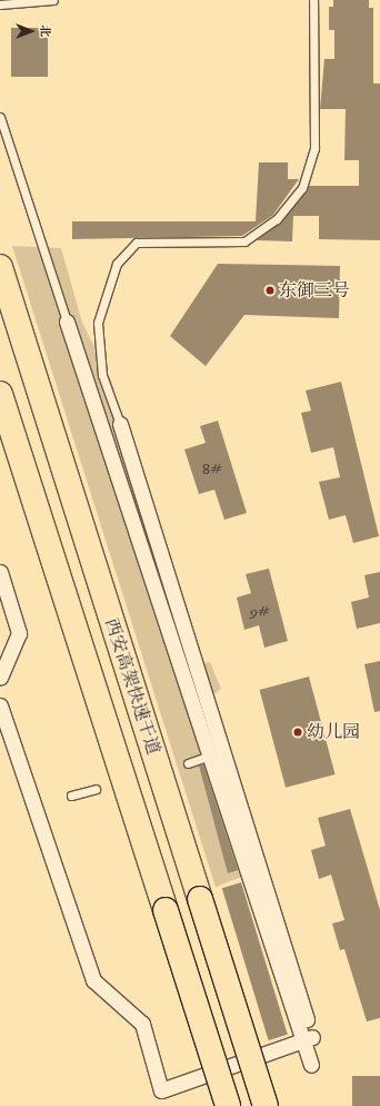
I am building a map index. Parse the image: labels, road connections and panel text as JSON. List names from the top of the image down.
{
  "streets": {
    "highway": ["西安高架快速干道"]
  },
  "places": ["东御三号", "幼儿园"],
  "house_numbers": ["8#", "9#"],
  "north": "right"
}
